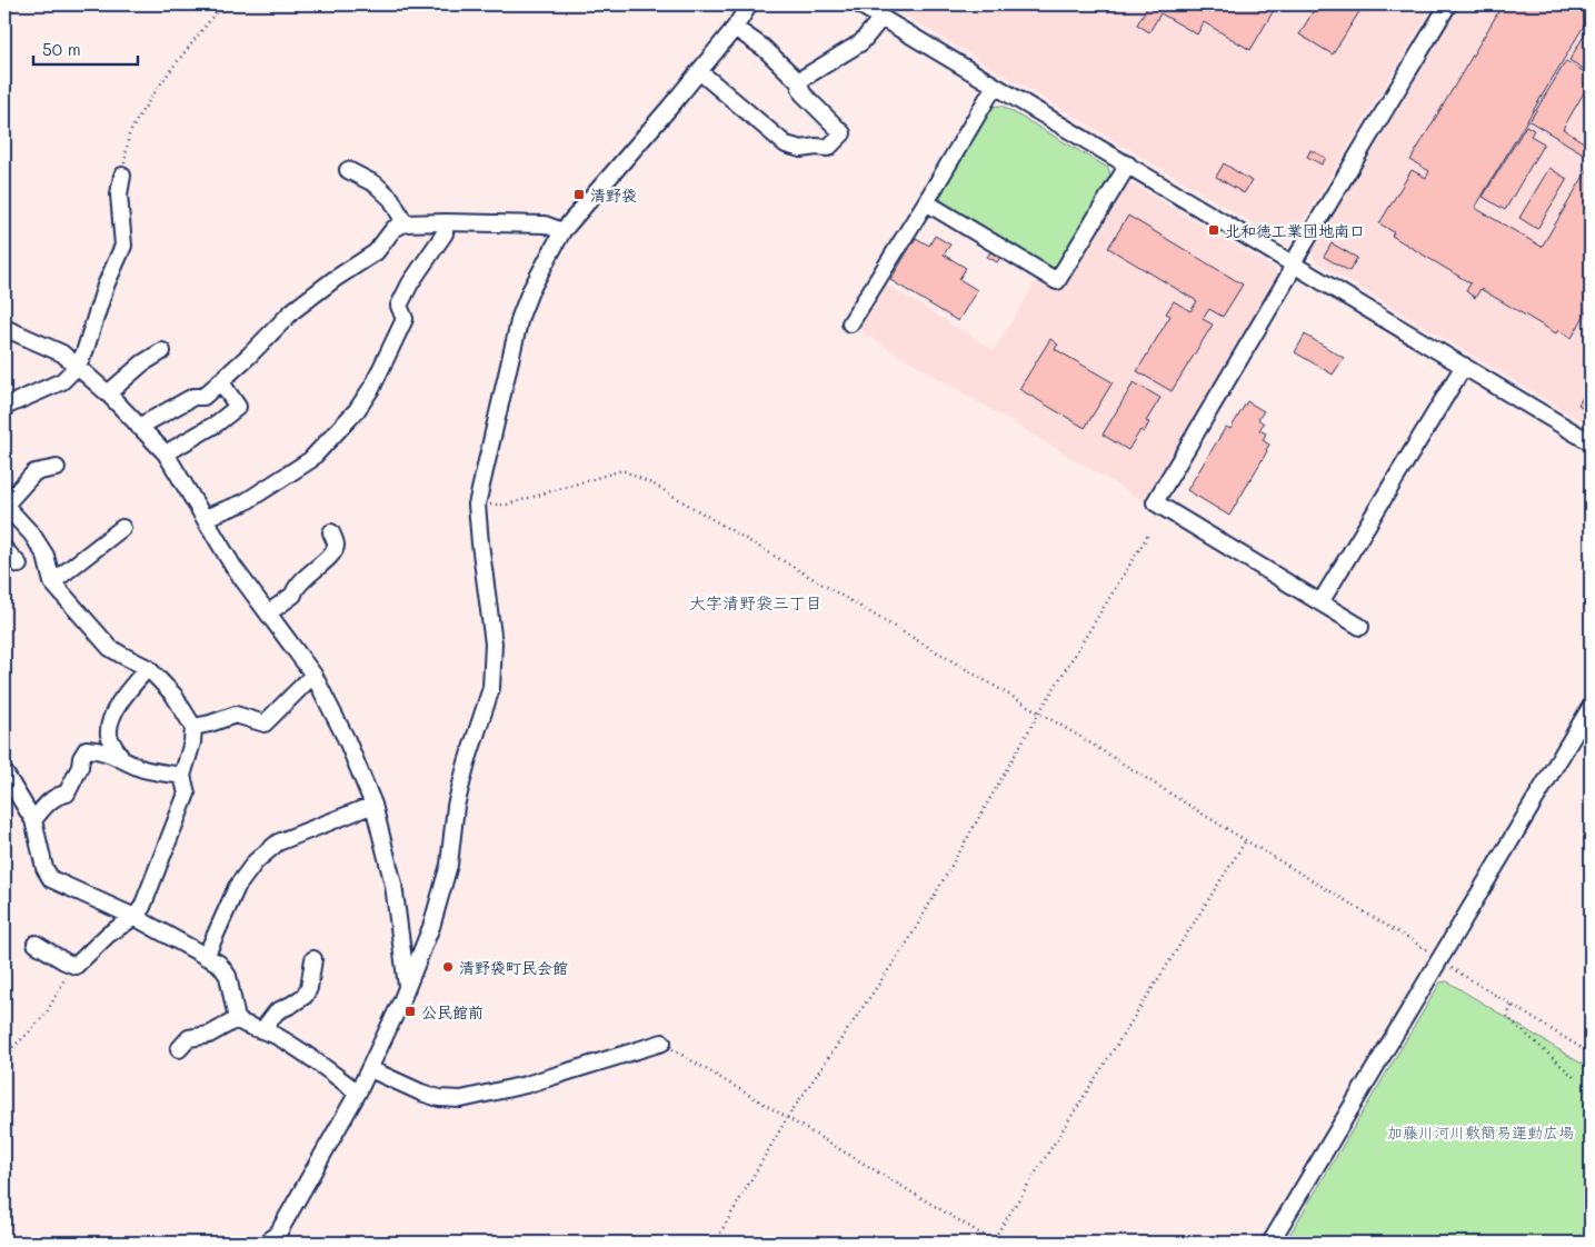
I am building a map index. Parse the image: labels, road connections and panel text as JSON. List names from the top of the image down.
{
  "districts": ["大字清野袋三丁目"],
  "parks": ["加藤川河川敷簡易運動広場"],
  "places": {
    "transit": ["清野袋", "北和徳工業団地南口", "公民館前"],
    "other": ["清野袋町民会館"]
  },
  "scale_bar": "50 m"
}
